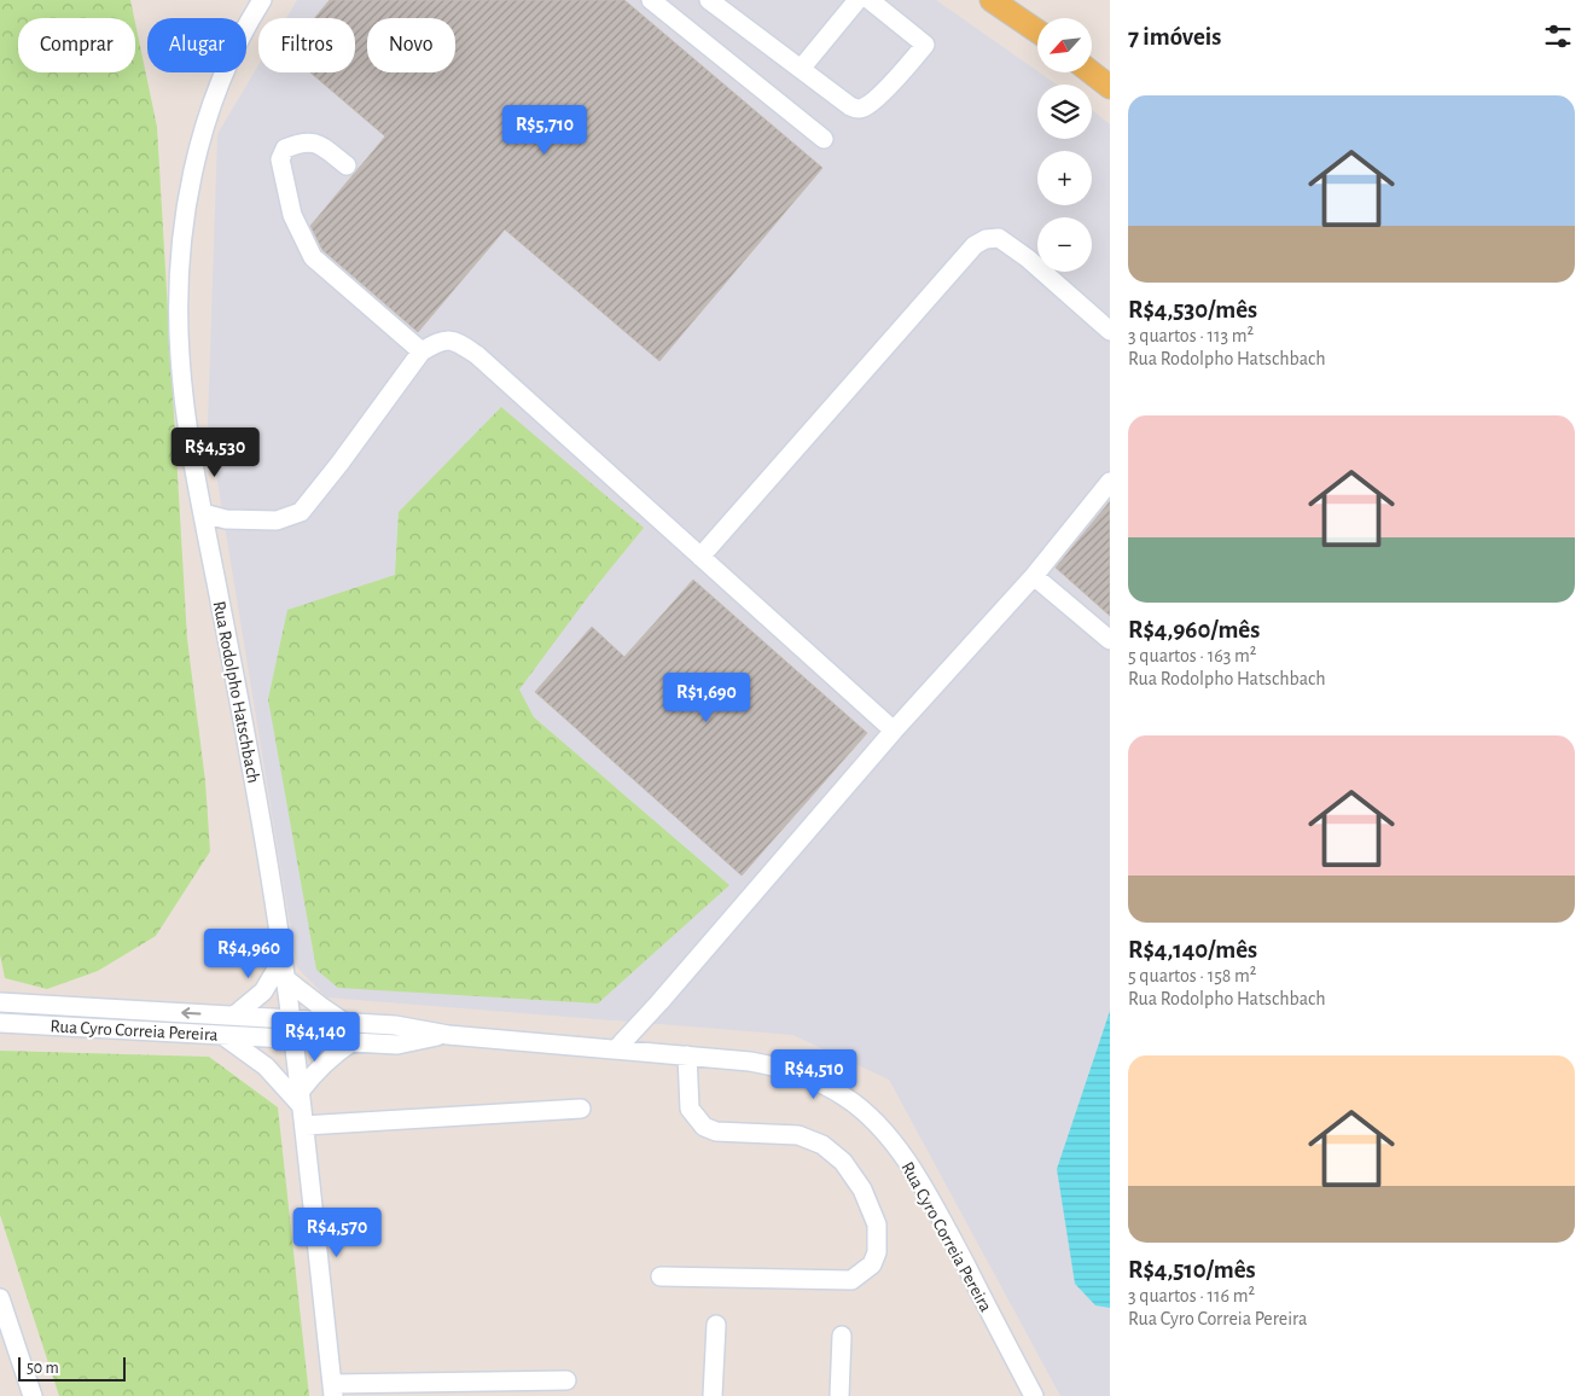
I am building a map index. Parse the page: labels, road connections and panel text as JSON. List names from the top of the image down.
{
  "streets": {
    "street": ["Rua Rodolpho Hatschbach", "Rua Cyro Correia Pereira"]
  },
  "crossings": [
    ["Rua Rodolpho Hatschbach", "Rua Cyro Correia Pereira"]
  ],
  "scale_bar": "50 m",
  "north": "bottom left",
  "page": {
    "heading": "7 imóveis",
    "map_buttons": ["+", "−"],
    "chip": [
      "Comprar",
      "Alugar",
      "Filtros",
      "Novo"
    ],
    "list": [
      {
        "name": "R$4,530/mês",
        "note": "3 quartos · 113 m² · Rua Rodolpho Hatschbach"
      },
      {
        "name": "R$4,960/mês",
        "note": "5 quartos · 163 m² · Rua Rodolpho Hatschbach"
      },
      {
        "name": "R$4,140/mês",
        "note": "5 quartos · 158 m² · Rua Rodolpho Hatschbach"
      },
      {
        "name": "R$4,510/mês",
        "note": "3 quartos · 116 m² · Rua Cyro Correia Pereira"
      }
    ],
    "price": [
      "R$5,710",
      "R$4,530",
      "R$1,690",
      "R$4,960",
      "R$4,140",
      "R$4,510",
      "R$4,570"
    ],
    "scale": "50 m"
  }
}
